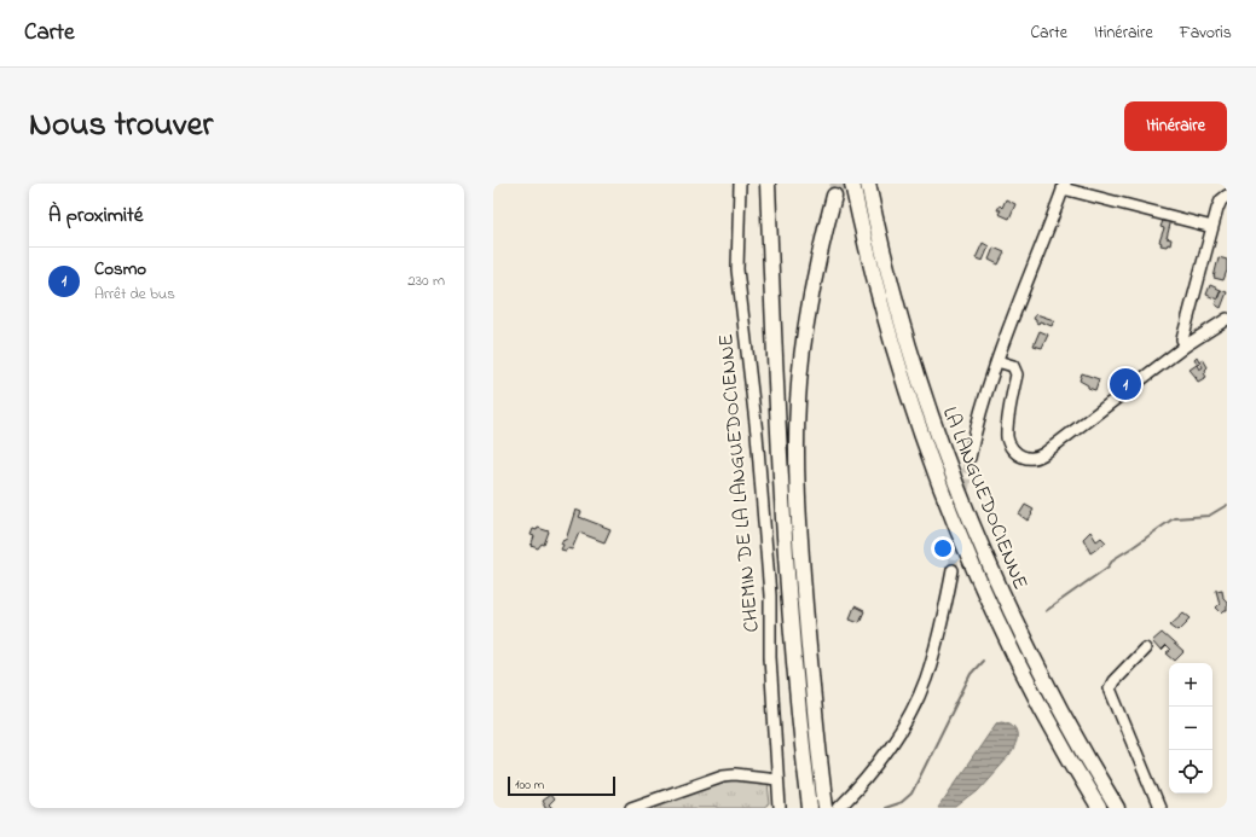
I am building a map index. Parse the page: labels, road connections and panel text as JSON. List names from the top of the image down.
{
  "streets": {
    "highway": ["LA LANGUEDOCIENNE"],
    "street": ["CHEMIN DE LA LANGUEDOCIENNE"]
  },
  "scale_bar": "100 m",
  "page": {
    "header": "Carte",
    "nav": ["Carte", "Itinéraire", "Favoris"],
    "title": "Nous trouver",
    "buttons": "Itinéraire",
    "heading": "À proximité",
    "list": [
      {
        "mark": "1",
        "name": "Cosmo",
        "note": "Arrêt de bus",
        "value": "230 m"
      }
    ],
    "pins": "1",
    "map_buttons": ["+", "−"],
    "scale": "100 m"
  }
}
